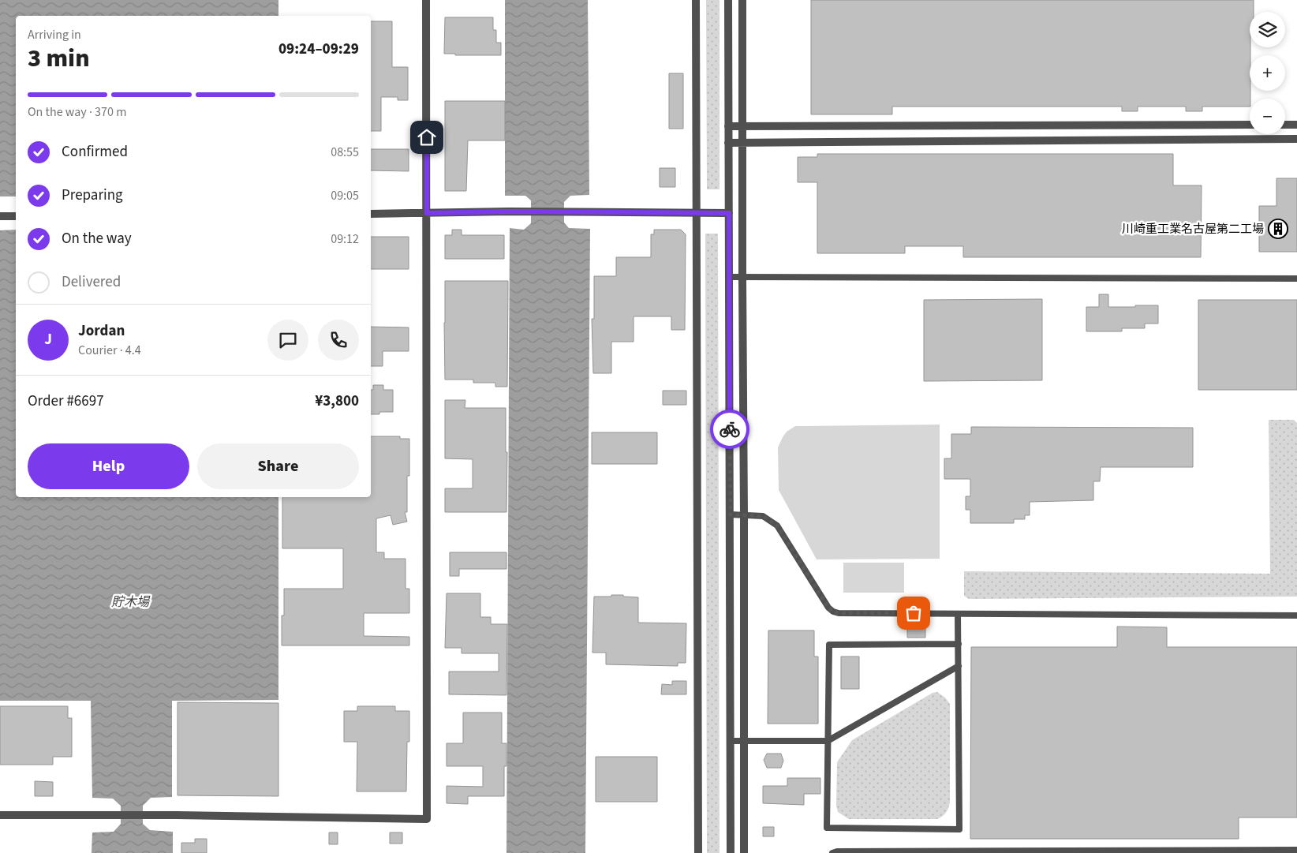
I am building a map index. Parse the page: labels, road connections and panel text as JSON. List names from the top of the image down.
{
  "water": ["貯木場"],
  "places": {
    "building": ["川崎重工業名古屋第二工場"]
  },
  "page": {
    "map_buttons": ["+", "−"],
    "heading": ["3 min", "Arriving in", "09:24–09:29"],
    "panel": [
      "Jordan",
      "Courier · 4.4",
      "Order #6697",
      "¥3,800"
    ],
    "bar": "On the way · 370 m",
    "list": [
      ["Confirmed", "08:55"],
      ["Preparing", "09:05"],
      ["On the way", "09:12"],
      "Delivered"
    ],
    "round": "J",
    "buttons": ["Help", "Share"]
  }
}
